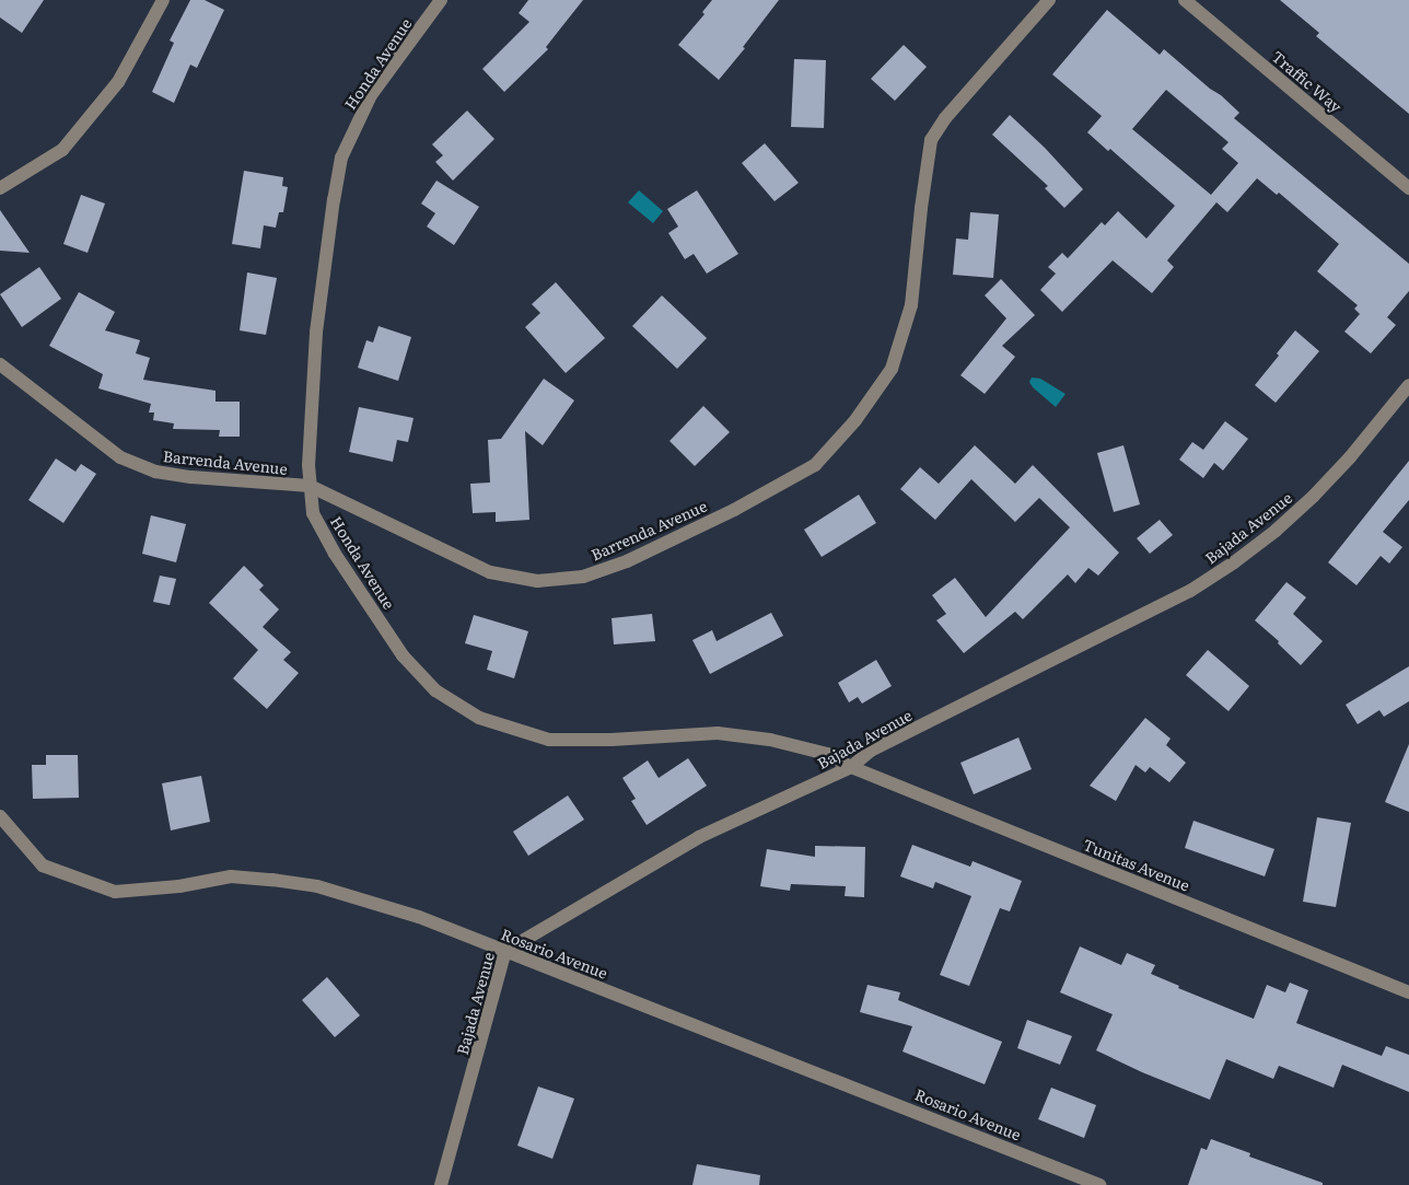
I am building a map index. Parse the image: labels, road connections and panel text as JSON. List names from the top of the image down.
{
  "streets": {
    "street": [
      "Honda Avenue",
      "Traffic Way",
      "Barrenda Avenue",
      "Bajada Avenue",
      "Tunitas Avenue",
      "Rosario Avenue"
    ]
  },
  "crossings": [
    ["Honda Avenue", "Barrenda Avenue"],
    ["Honda Avenue", "Bajada Avenue"],
    ["Honda Avenue", "Tunitas Avenue"],
    ["Bajada Avenue", "Tunitas Avenue"],
    ["Bajada Avenue", "Rosario Avenue"]
  ]
}
